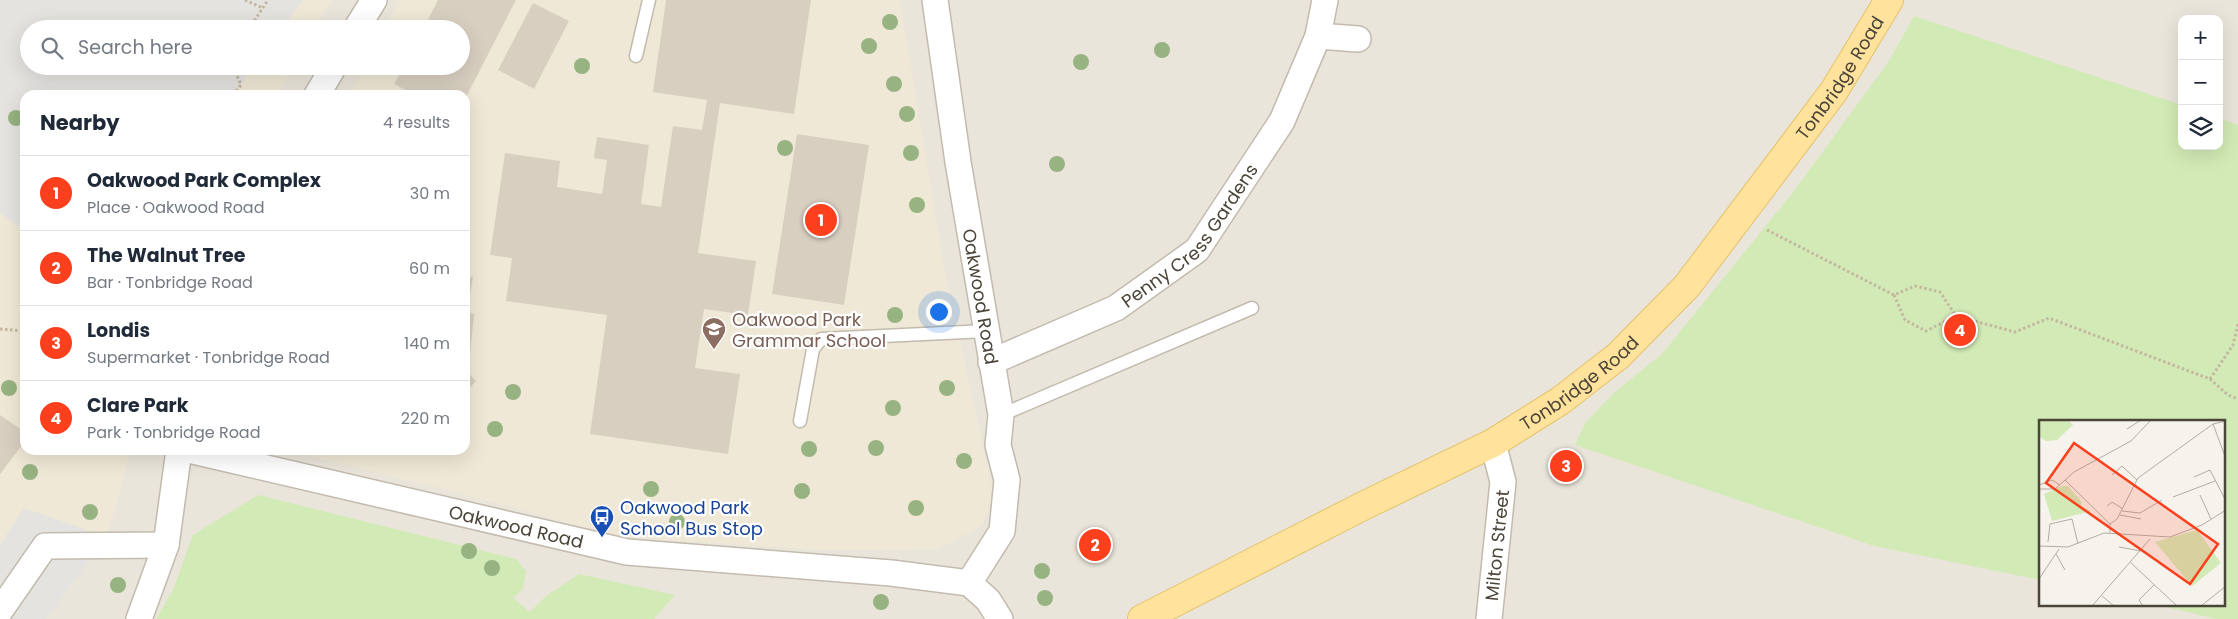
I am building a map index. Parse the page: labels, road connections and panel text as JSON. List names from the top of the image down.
{
  "streets": {
    "main road": ["Tonbridge Road"],
    "street": ["Penny Cress Gardens", "Oakwood Road", "Milton Street"]
  },
  "crossings": [
    ["Tonbridge Road", "Milton Street"],
    ["Penny Cress Gardens", "Oakwood Road"]
  ],
  "places": {
    "school or university": ["Oakwood Park Grammar School"],
    "bus stop": ["Oakwood Park School Bus Stop"]
  },
  "page": {
    "map_buttons": ["+", "−"],
    "search": "Search here",
    "heading": ["Nearby", "4 results"],
    "list": [
      {
        "mark": "1",
        "name": "Oakwood Park Complex",
        "note": "Place · Oakwood Road",
        "value": "30 m"
      },
      {
        "mark": "2",
        "name": "The Walnut Tree",
        "note": "Bar · Tonbridge Road",
        "value": "60 m"
      },
      {
        "mark": "3",
        "name": "Londis",
        "note": "Supermarket · Tonbridge Road",
        "value": "140 m"
      },
      {
        "mark": "4",
        "name": "Clare Park",
        "note": "Park · Tonbridge Road",
        "value": "220 m"
      }
    ],
    "pins": [
      "1",
      "4",
      "3",
      "2"
    ]
  }
}
